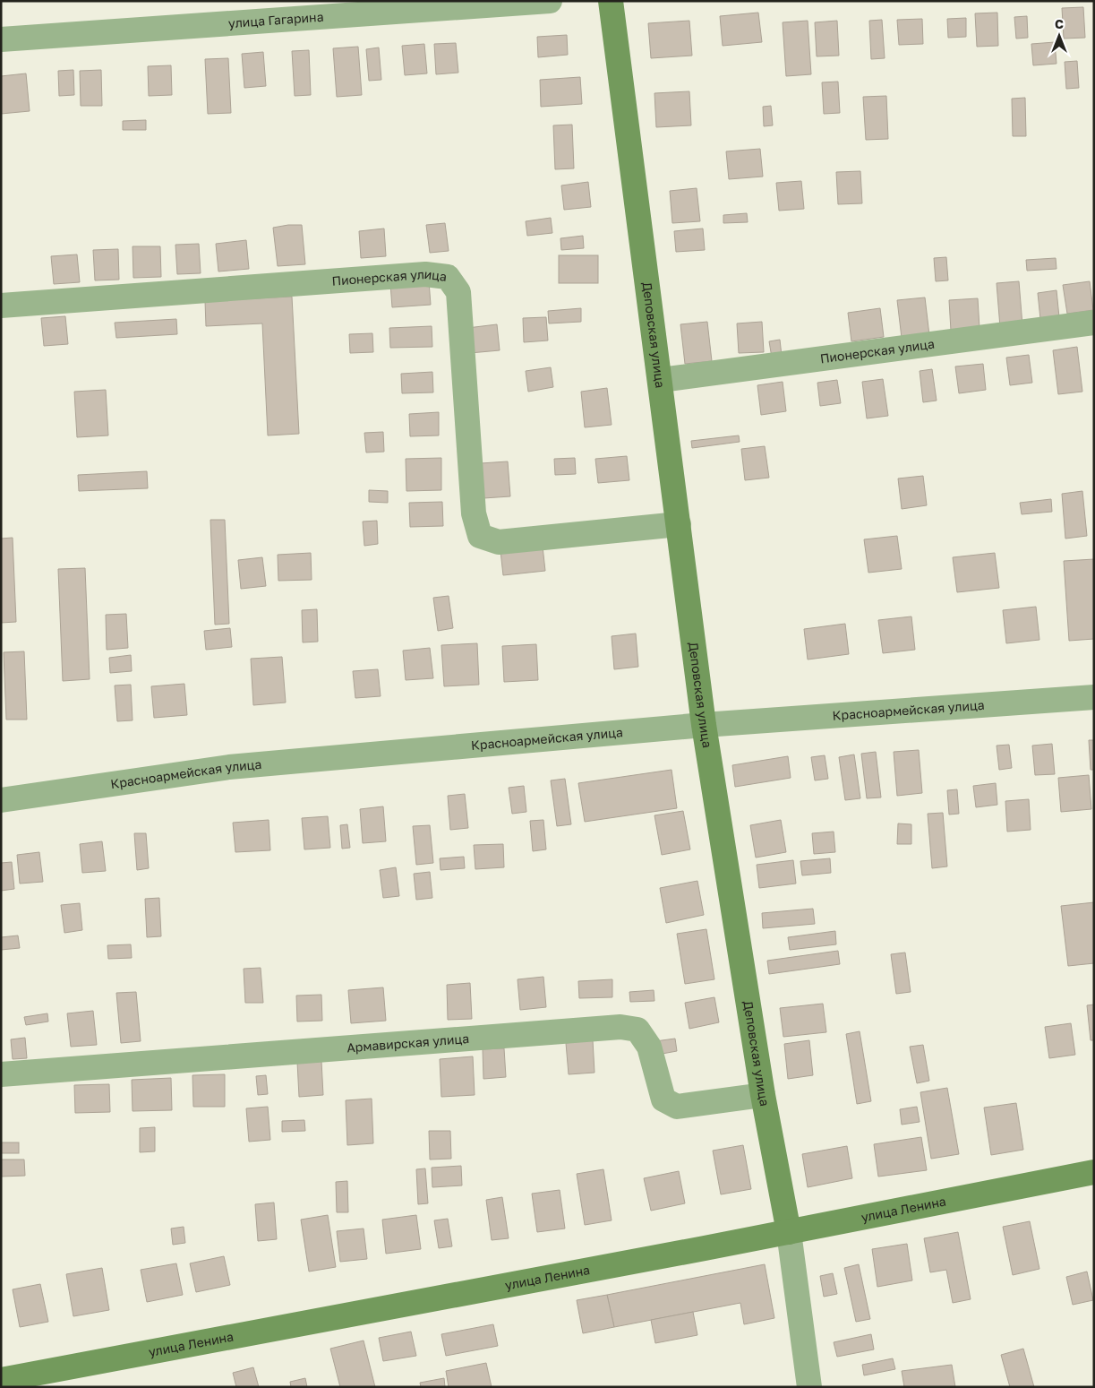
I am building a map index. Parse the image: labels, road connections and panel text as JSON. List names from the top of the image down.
{
  "streets": {
    "main road": ["Деповская улица", "улица Ленина"],
    "street": [
      "улица Гагарина",
      "Пионерская улица",
      "Красноармейская улица",
      "Армавирская улица"
    ]
  },
  "crossings": [
    ["Пионерская улица", "Деповская улица"],
    ["Деповская улица", "Красноармейская улица"],
    ["Деповская улица", "Армавирская улица"],
    ["Деповская улица", "улица Ленина"]
  ],
  "north": "top"
}
